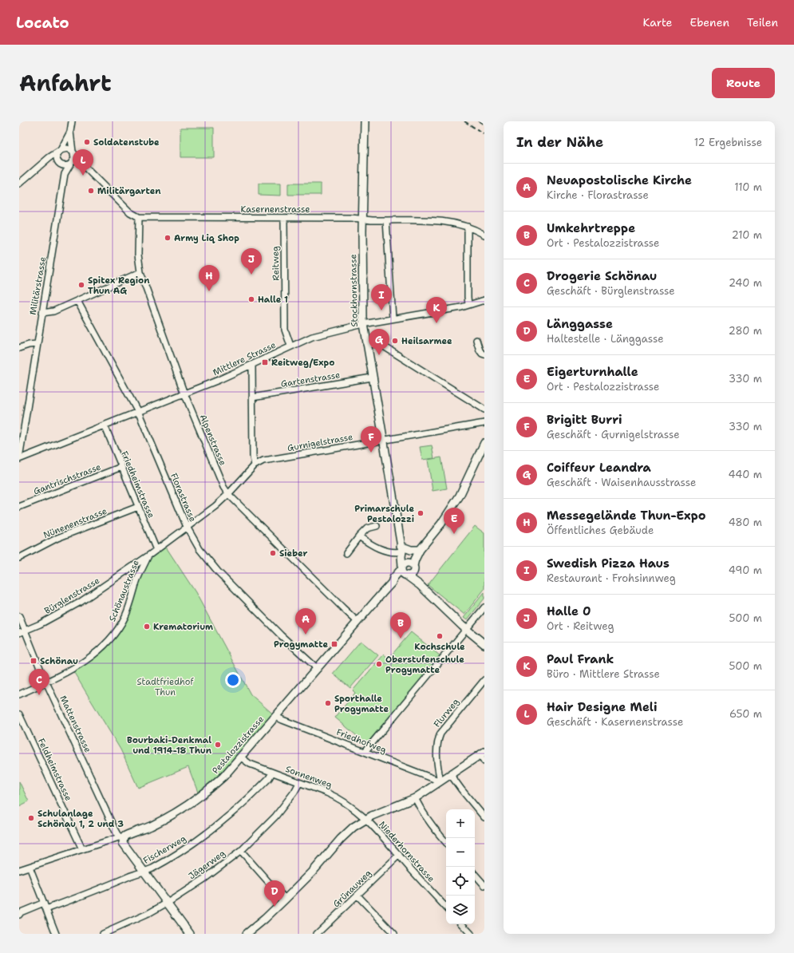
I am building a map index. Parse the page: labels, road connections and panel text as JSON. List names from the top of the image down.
{
  "streets": {
    "street": [
      "Kasernenstrasse",
      "Reitweg",
      "Militärstrasse",
      "Stockhornstrasse",
      "Mittlere Strasse",
      "Gartenstrasse",
      "Alpenstrasse",
      "Gurnigelstrasse",
      "Gantrischstrasse",
      "Friedheimstrasse",
      "Florastrasse",
      "Nünenenstrasse",
      "Schönaustrasse",
      "Bürglenstrasse",
      "Flurweg",
      "Mattenstrasse",
      "Friedhofweg",
      "Pestalozzistrasse",
      "Feldheimstrasse",
      "Sonnenweg",
      "Fischerweg",
      "Niederhornstrasse",
      "Jägerweg",
      "Grünauweg"
    ]
  },
  "crossings": [
    ["Kasernenstrasse", "Reitweg"],
    ["Kasernenstrasse", "Stockhornstrasse"],
    ["Kasernenstrasse", "Alpenstrasse"],
    ["Reitweg", "Mittlere Strasse"],
    ["Militärstrasse", "Mittlere Strasse"],
    ["Stockhornstrasse", "Mittlere Strasse"],
    ["Stockhornstrasse", "Gartenstrasse"],
    ["Stockhornstrasse", "Gurnigelstrasse"],
    ["Stockhornstrasse", "Pestalozzistrasse"],
    ["Mittlere Strasse", "Alpenstrasse"],
    ["Mittlere Strasse", "Friedheimstrasse"],
    ["Mittlere Strasse", "Florastrasse"],
    ["Alpenstrasse", "Schönaustrasse"],
    ["Alpenstrasse", "Pestalozzistrasse"],
    ["Gurnigelstrasse", "Schönaustrasse"],
    ["Gantrischstrasse", "Friedheimstrasse"],
    ["Friedheimstrasse", "Nünenenstrasse"],
    ["Friedheimstrasse", "Schönaustrasse"],
    ["Florastrasse", "Schönaustrasse"],
    ["Florastrasse", "Pestalozzistrasse"],
    ["Schönaustrasse", "Bürglenstrasse"],
    ["Schönaustrasse", "Mattenstrasse"],
    ["Bürglenstrasse", "Mattenstrasse"],
    ["Flurweg", "Friedhofweg"],
    ["Mattenstrasse", "Pestalozzistrasse"],
    ["Mattenstrasse", "Fischerweg"],
    ["Mattenstrasse", "Jägerweg"],
    ["Friedhofweg", "Pestalozzistrasse"],
    ["Pestalozzistrasse", "Feldheimstrasse"],
    ["Pestalozzistrasse", "Sonnenweg"],
    ["Sonnenweg", "Fischerweg"],
    ["Sonnenweg", "Niederhornstrasse"],
    ["Sonnenweg", "Jägerweg"],
    ["Niederhornstrasse", "Grünauweg"]
  ],
  "parks": ["Stadtfriedhof Thun"],
  "places": {
    "other": [
      "Soldatenstube",
      "Militärgarten",
      "Army Liq Shop",
      "Spitex Region Thun AG",
      "Halle 1",
      "Heilsarmee",
      "Primarschule Pestalozzi",
      "Sieber",
      "Krematorium",
      "Kochschule",
      "Oberstufenschule Progymatte",
      "Sporthalle Progymatte",
      "Bourbaki-Denkmal und 1914-18 Thun",
      "Schulanlage Schönau 1, 2 und 3"
    ],
    "transit": ["Reitweg/Expo", "Progymatte", "Schönau"]
  },
  "page": {
    "header": "Locato",
    "nav": ["Karte", "Ebenen", "Teilen"],
    "title": "Anfahrt",
    "buttons": "Route",
    "heading": ["In der Nähe", "12 Ergebnisse"],
    "pins": [
      "L",
      "J",
      "H",
      "I",
      "K",
      "G",
      "F",
      "E",
      "A",
      "B",
      "C",
      "D"
    ],
    "list": [
      {
        "mark": "A",
        "name": "Neuapostolische Kirche",
        "note": "Kirche · Florastrasse",
        "value": "110 m"
      },
      {
        "mark": "B",
        "name": "Umkehrtreppe",
        "note": "Ort · Pestalozzistrasse",
        "value": "210 m"
      },
      {
        "mark": "C",
        "name": "Drogerie Schönau",
        "note": "Geschäft · Bürglenstrasse",
        "value": "240 m"
      },
      {
        "mark": "D",
        "name": "Länggasse",
        "note": "Haltestelle · Länggasse",
        "value": "280 m"
      },
      {
        "mark": "E",
        "name": "Eigerturnhalle",
        "note": "Ort · Pestalozzistrasse",
        "value": "330 m"
      },
      {
        "mark": "F",
        "name": "Brigitt Burri",
        "note": "Geschäft · Gurnigelstrasse",
        "value": "330 m"
      },
      {
        "mark": "G",
        "name": "Coiffeur Leandra",
        "note": "Geschäft · Waisenhausstrasse",
        "value": "440 m"
      },
      {
        "mark": "H",
        "name": "Messegelände Thun-Expo",
        "note": "Öffentliches Gebäude",
        "value": "480 m"
      },
      {
        "mark": "I",
        "name": "Swedish Pizza Haus",
        "note": "Restaurant · Frohsinnweg",
        "value": "490 m"
      },
      {
        "mark": "J",
        "name": "Halle 0",
        "note": "Ort · Reitweg",
        "value": "500 m"
      },
      {
        "mark": "K",
        "name": "Paul Frank",
        "note": "Büro · Mittlere Strasse",
        "value": "500 m"
      },
      {
        "mark": "L",
        "name": "Hair Designe Meli",
        "note": "Geschäft · Kasernenstrasse",
        "value": "650 m"
      }
    ],
    "map_buttons": ["+", "−"]
  }
}
